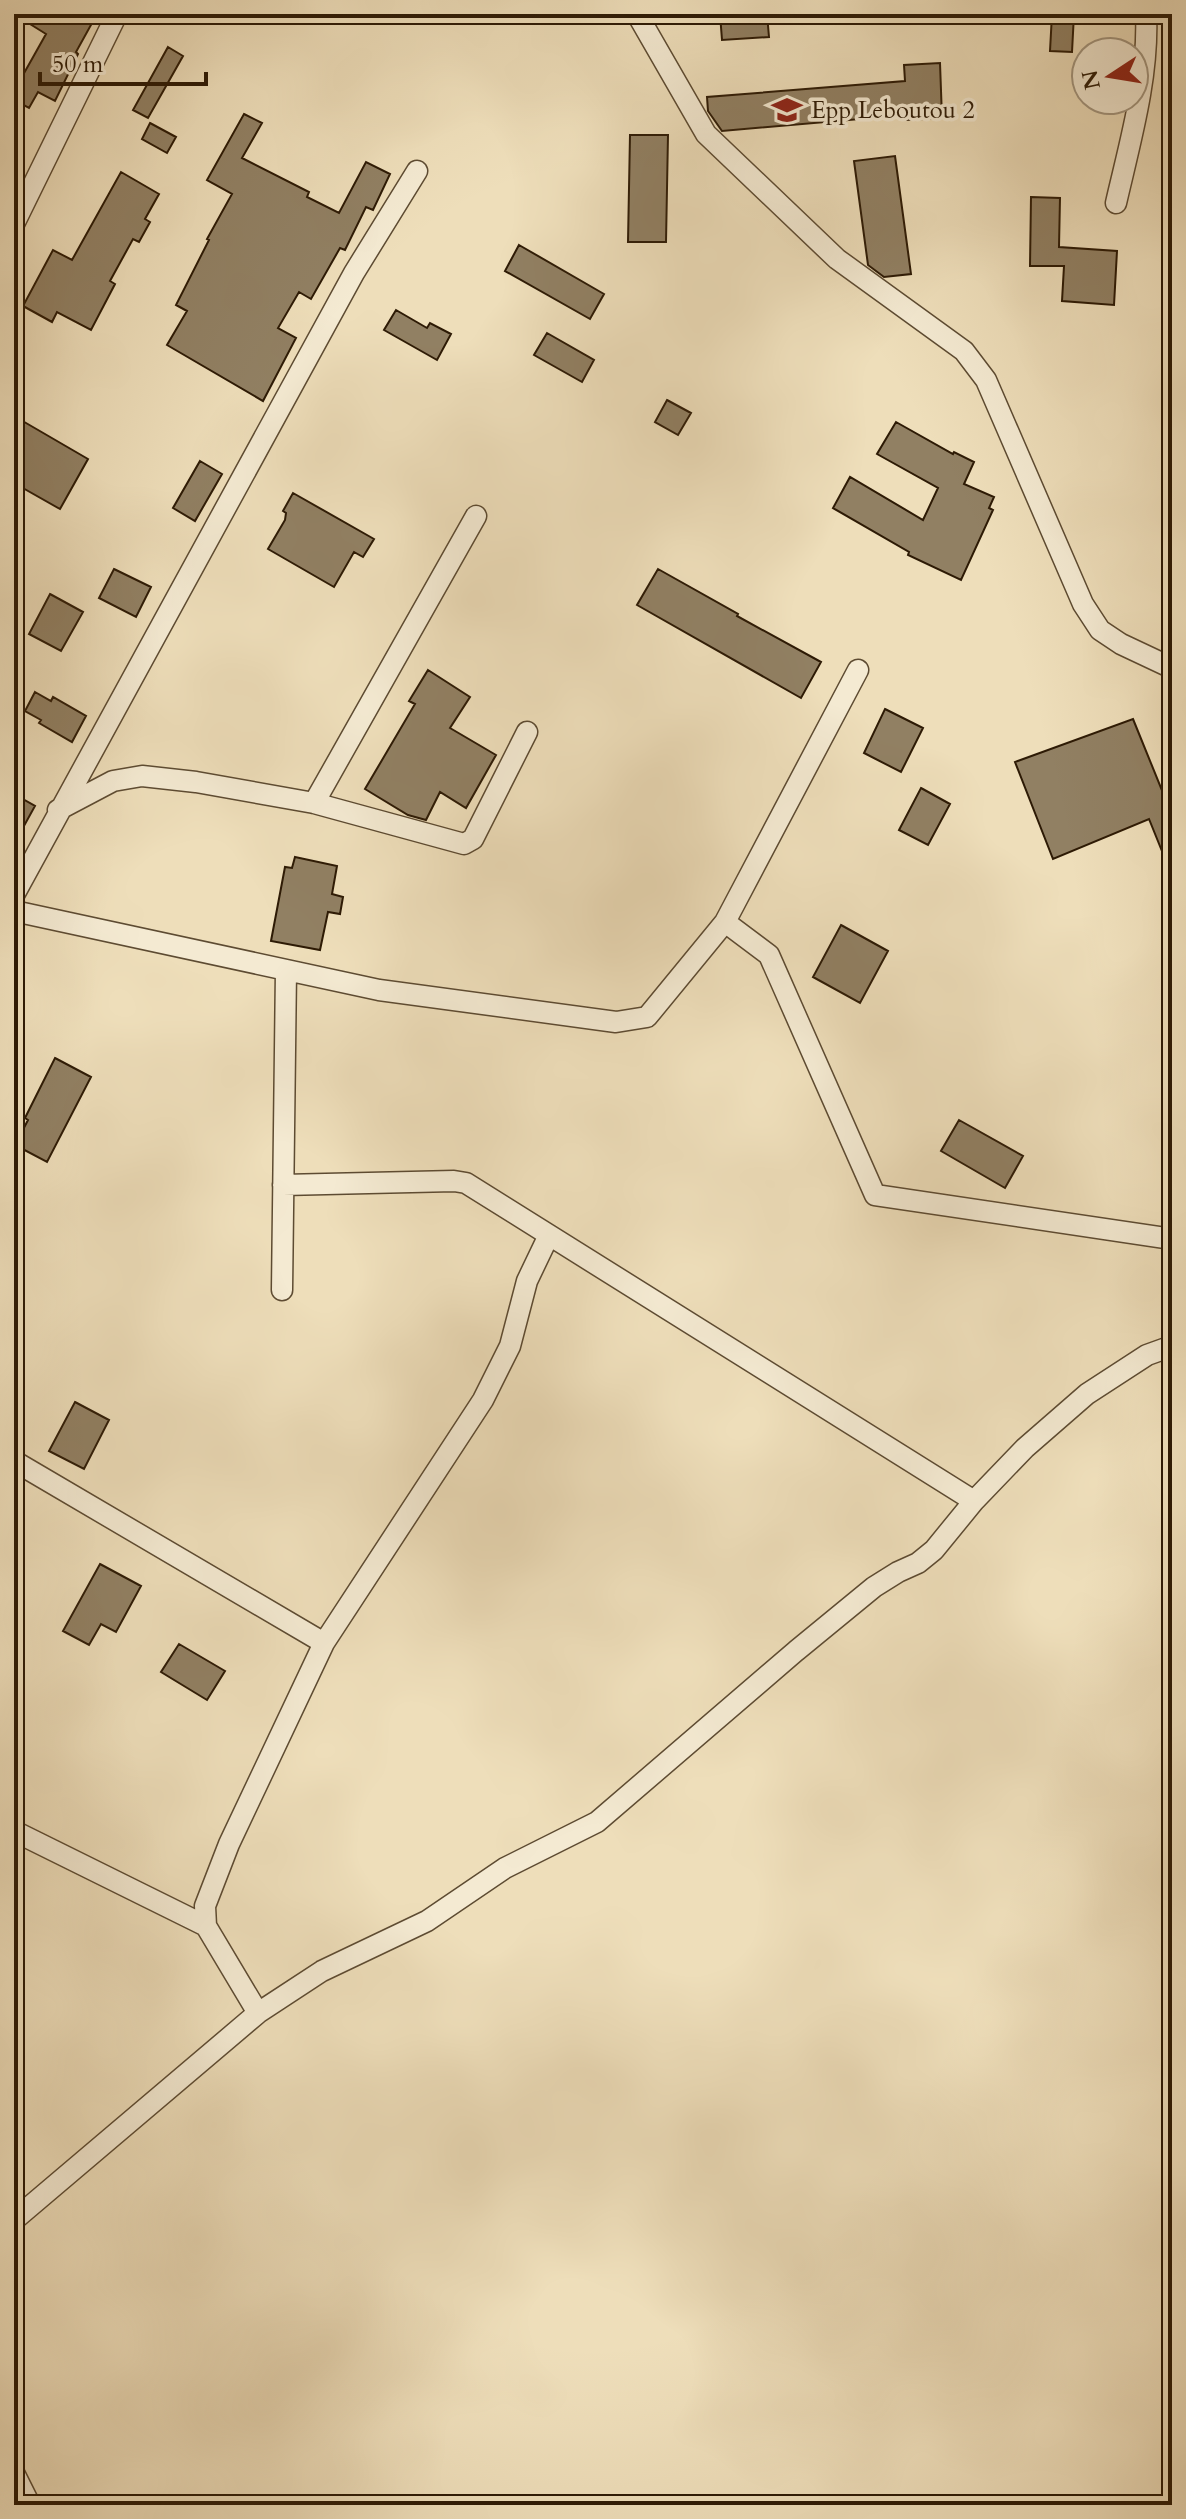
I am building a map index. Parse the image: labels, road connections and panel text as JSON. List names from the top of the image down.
{
  "places": {
    "school or university": ["Epp Leboutou 2"]
  },
  "scale_bar": "50 m",
  "north": "left"
}
